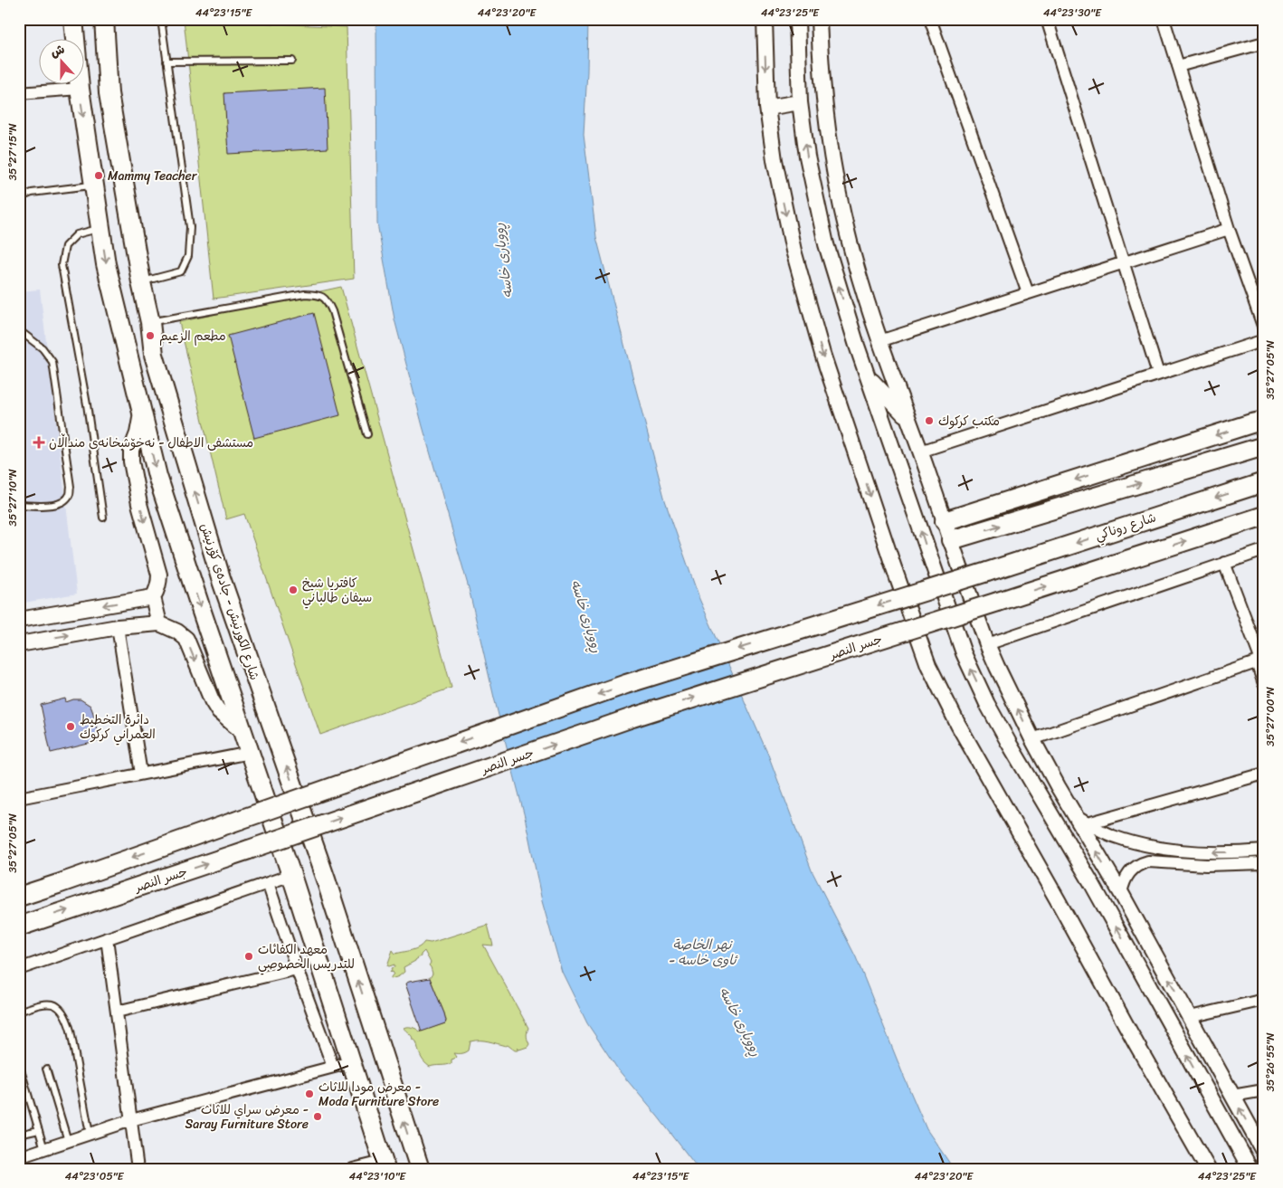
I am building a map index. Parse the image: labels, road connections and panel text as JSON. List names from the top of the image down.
{
  "streets": {
    "main road": ["شارع روناكي", "شارع الكورنيش - جادەی کۆرنیش", "جسر النصر"]
  },
  "water": ["ڕووباری خاسە", "نهر الخاصة - ئاوی خاسە"],
  "places": {
    "other": [
      "Mammy Teacher",
      "مطعم الزعيم",
      "مكتب كركوك",
      "كافتريا شيخ سيفان طالباني",
      "دائرة التخطيط العمراني كركوك",
      "معهد الكفائات للتدريس الخصوصي",
      "معرض مودا للاثاث - Moda Furniture Store",
      "معرض سراي للاثاث - Saray Furniture Store"
    ],
    "health": ["مستشفى الاطفال - نەخۆشخانەی منداڵان"]
  },
  "north": "top",
  "coordinates": [
    "44°23'15\"E",
    "44°23'20\"E",
    "44°23'25\"E",
    "44°23'30\"E",
    "35°27'15\"N",
    "35°27'05\"N",
    "35°27'10\"N",
    "35°27'00\"N",
    "35°26'55\"N",
    "44°23'05\"E",
    "44°23'10\"E"
  ]
}
